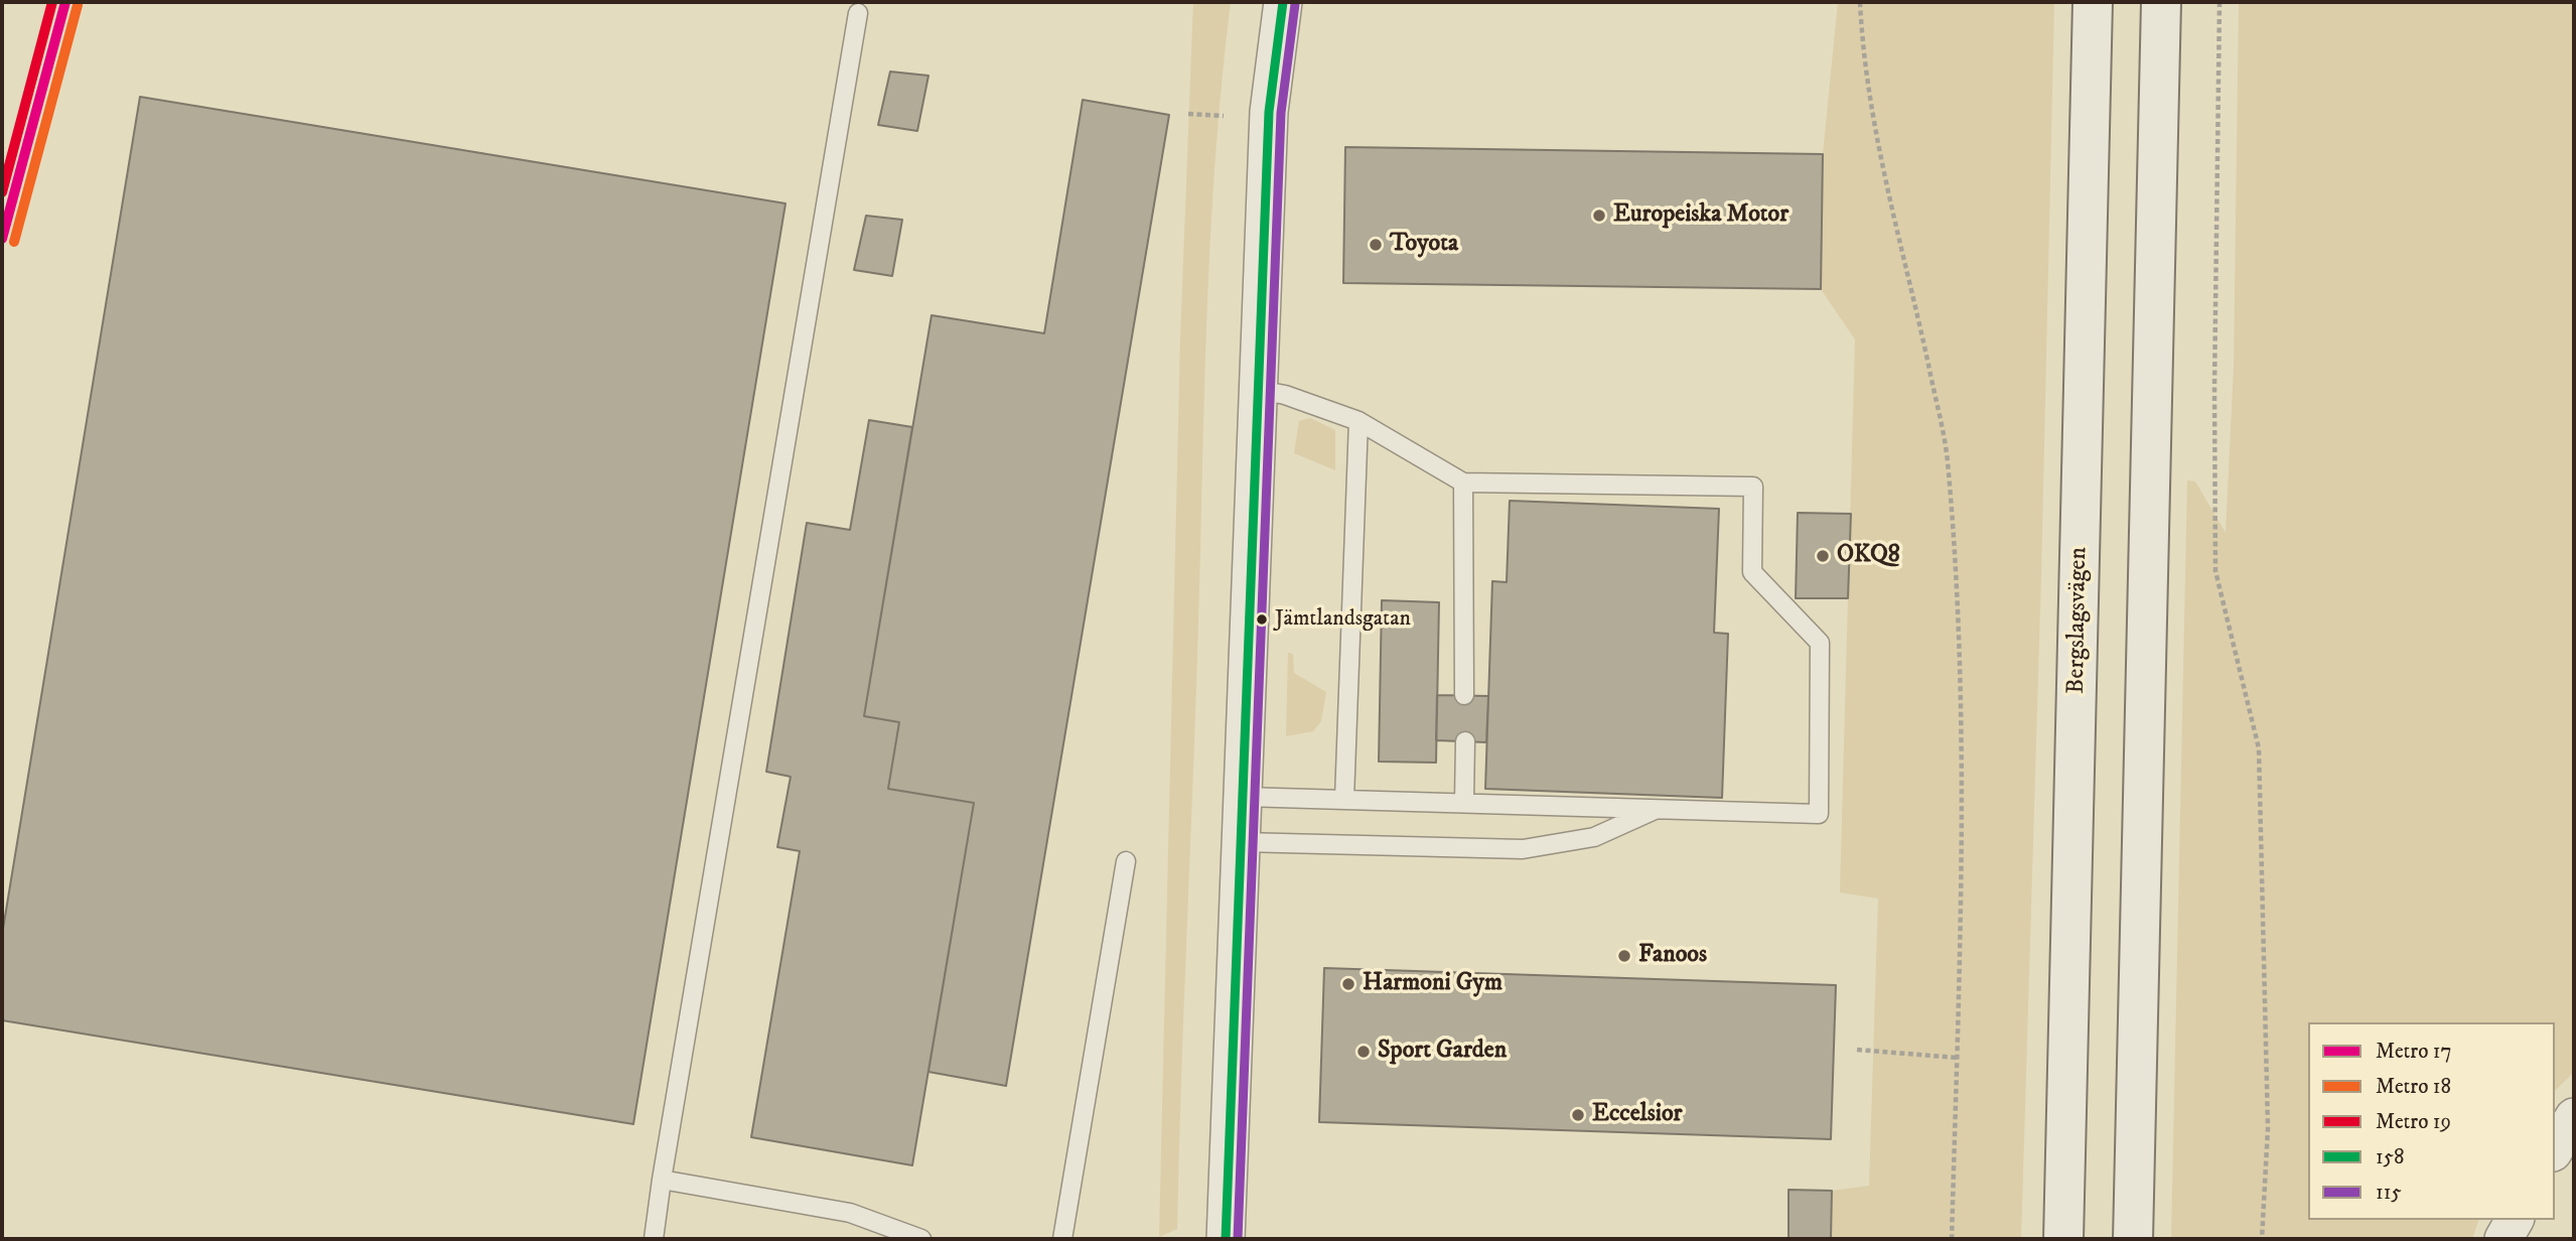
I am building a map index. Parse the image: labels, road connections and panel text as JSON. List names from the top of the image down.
{
  "streets": {
    "main road": ["Bergslagsvägen"]
  },
  "places": [
    "Europeiska Motor",
    "Toyota",
    "OKQ8",
    "Jämtlandsgatan",
    "Fanoos",
    "Harmoni Gym",
    "Sport Garden",
    "Eccelsior"
  ],
  "lines": [
    "metro line 17",
    "metro line 19",
    "transit line 158",
    "transit line 115",
    "metro line 18"
  ],
  "legend": [
    "Metro 17",
    "Metro 18",
    "Metro 19",
    "158",
    "115"
  ]
}
